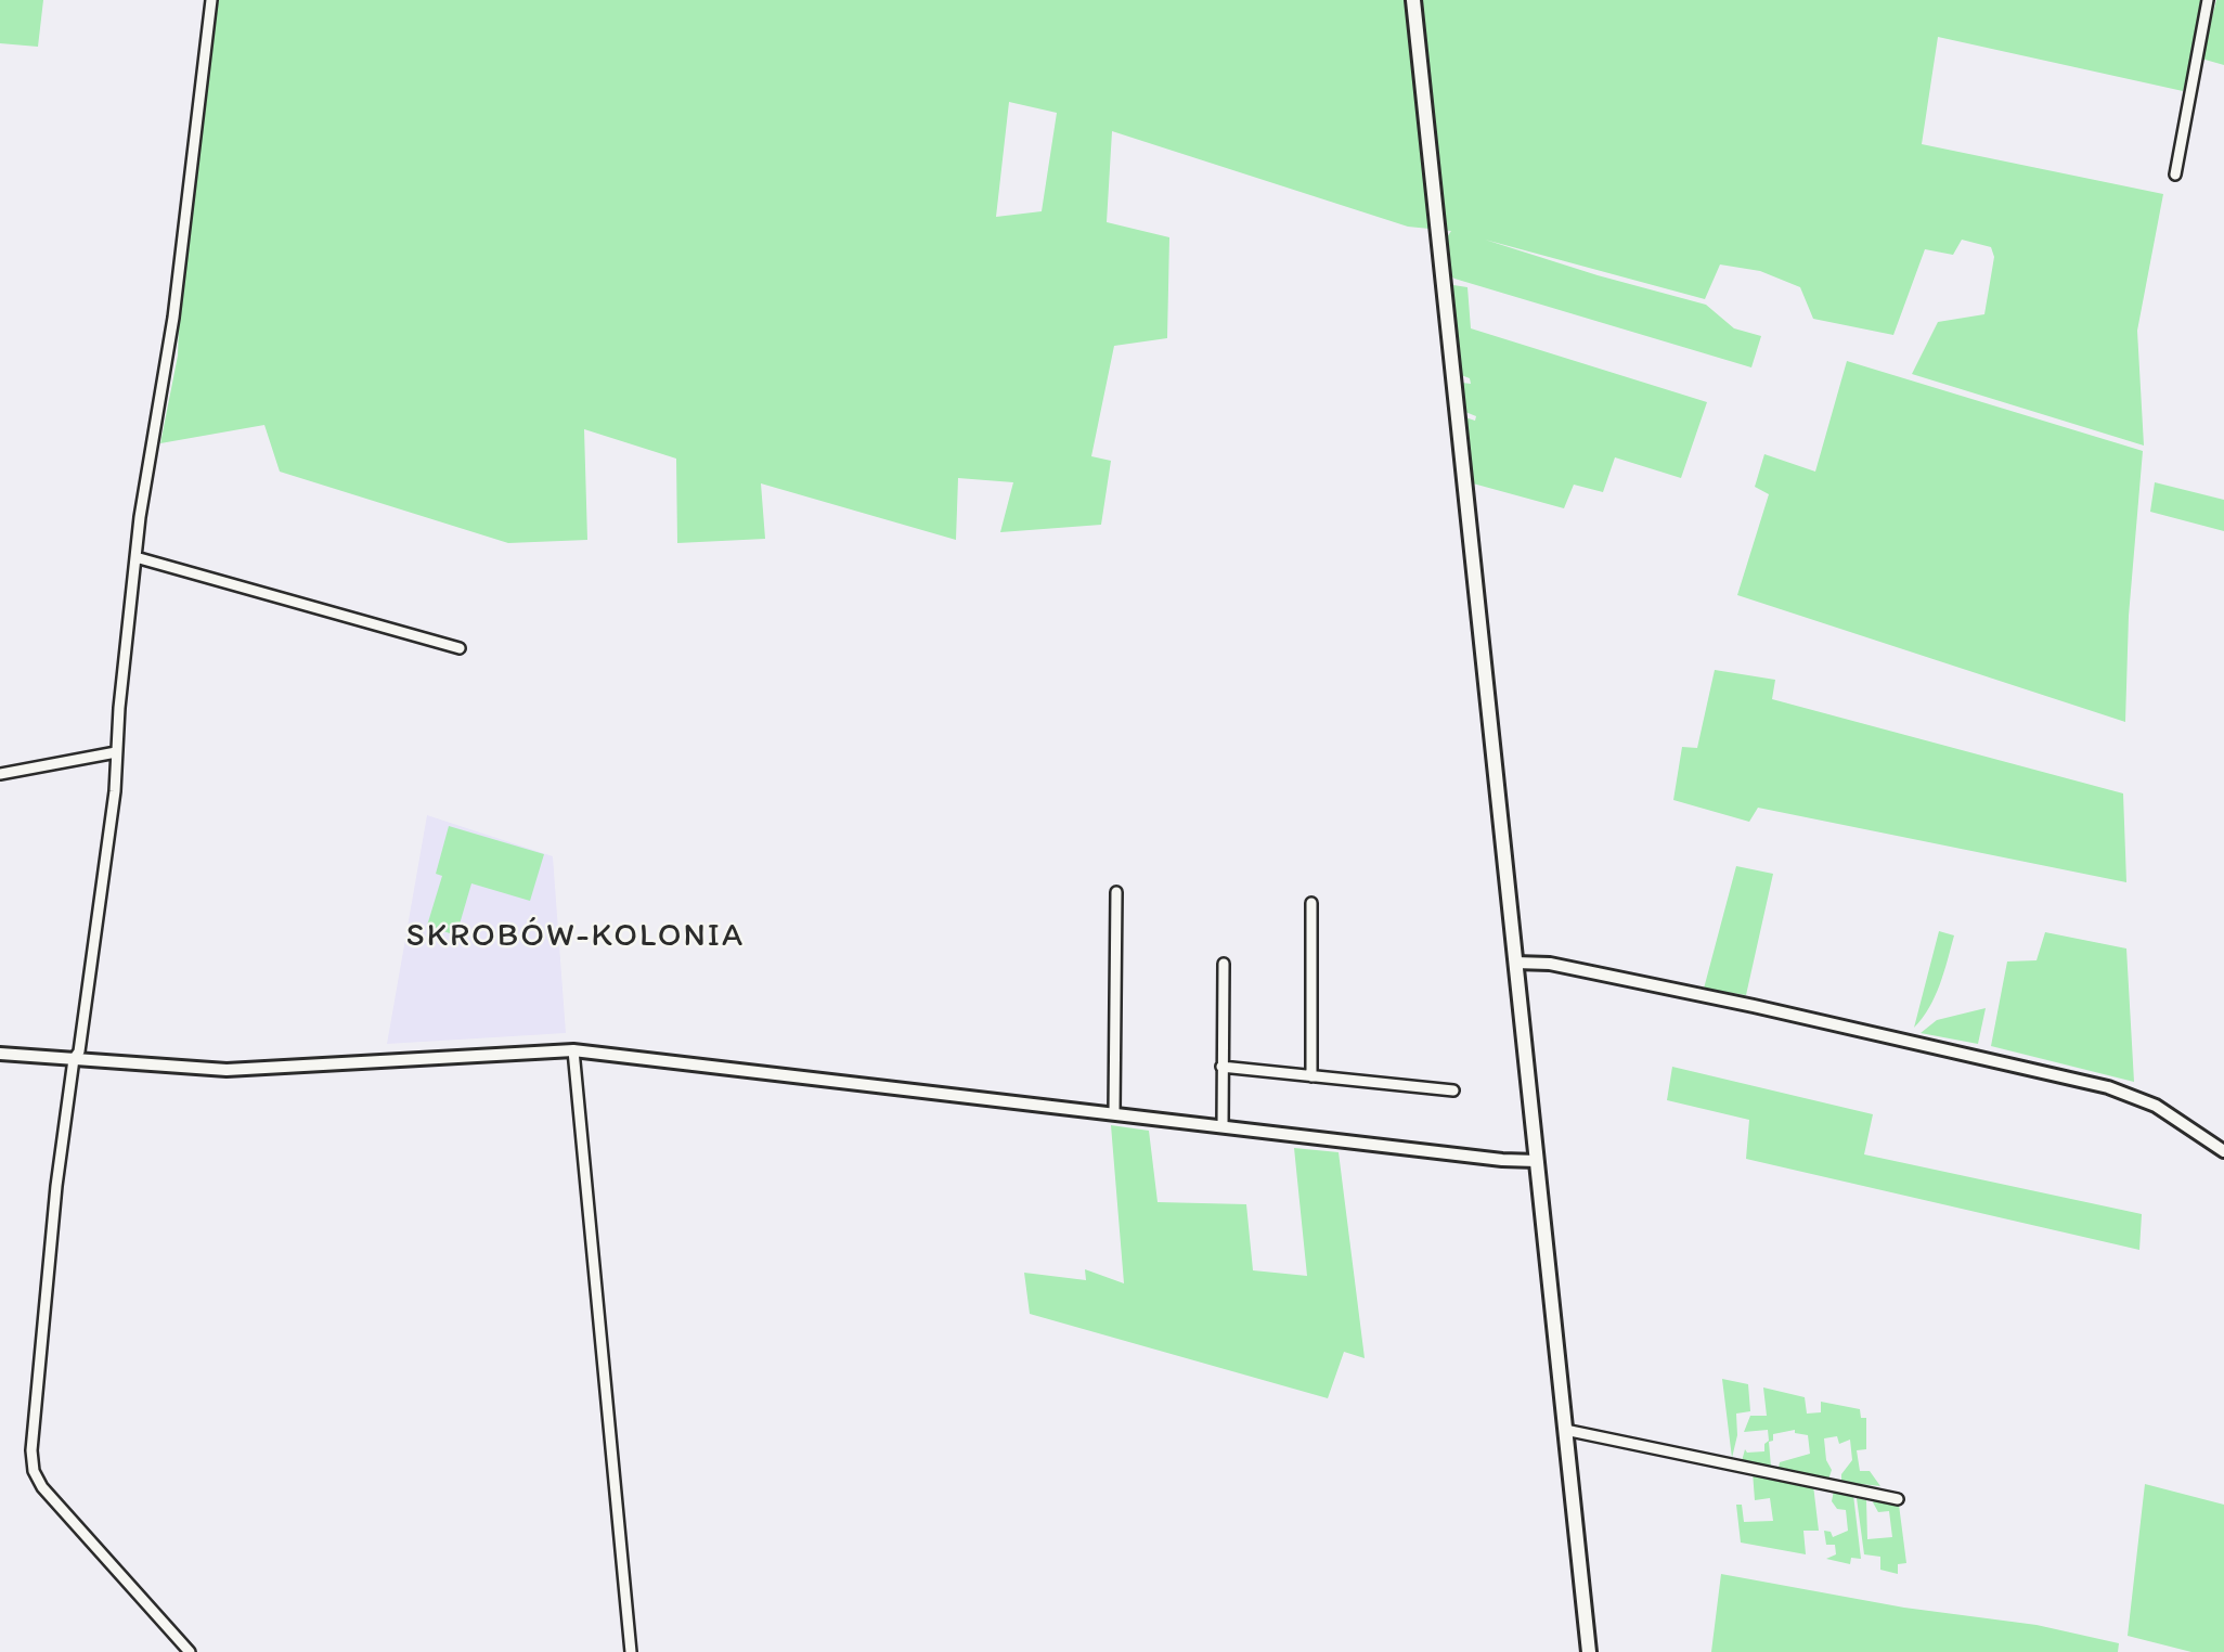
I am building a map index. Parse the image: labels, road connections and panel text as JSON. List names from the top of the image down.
{
  "districts": ["SKROBÓW-KOLONIA"]
}
